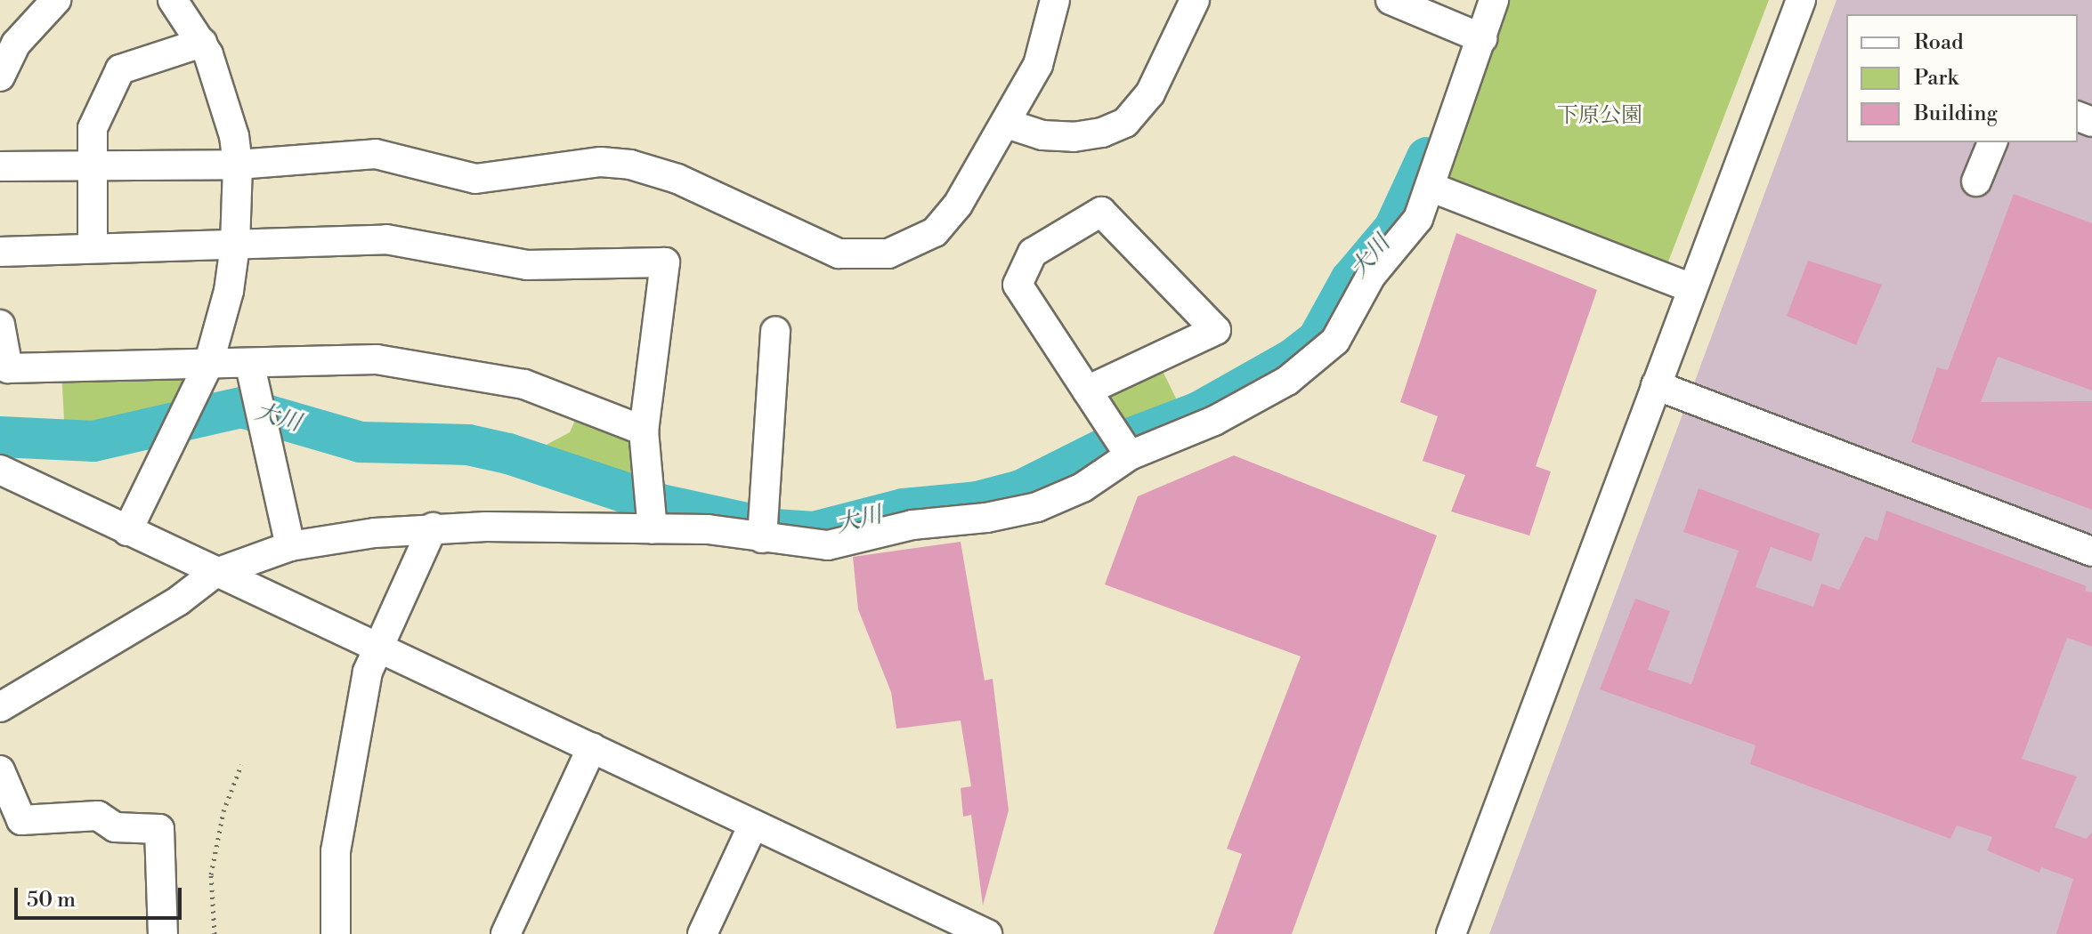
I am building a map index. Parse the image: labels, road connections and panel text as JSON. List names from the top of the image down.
{
  "water": ["大川"],
  "parks": ["下原公園"],
  "legend": ["Road", "Park", "Building"],
  "scale_bar": "50 m"
}
